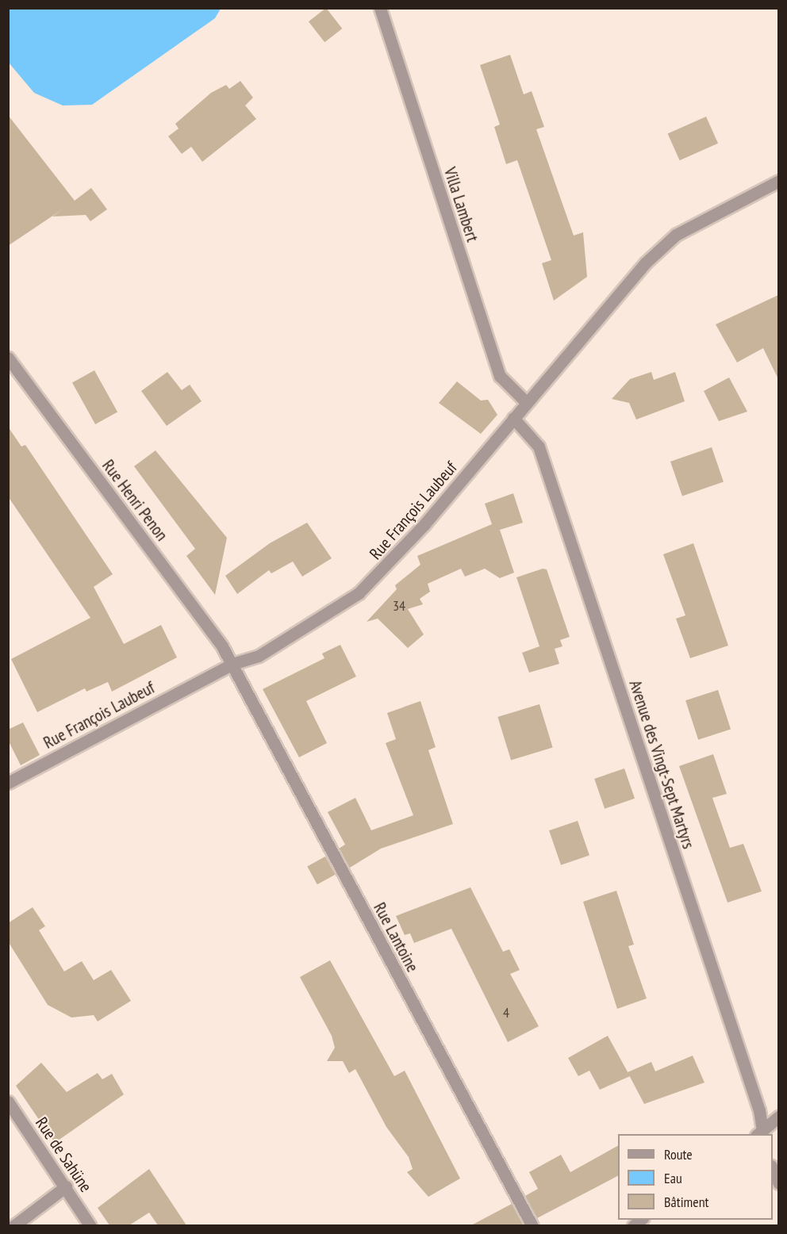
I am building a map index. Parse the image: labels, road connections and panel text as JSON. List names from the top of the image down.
{
  "streets": {
    "street": [
      "Villa Lambert",
      "Rue Henri Penon",
      "Rue François Laubeuf",
      "Avenue des Vingt-Sept Martyrs",
      "Rue Lantoine",
      "Rue de Sahüne"
    ]
  },
  "crossings": [
    ["Villa Lambert", "Rue François Laubeuf"],
    ["Rue Henri Penon", "Rue François Laubeuf"],
    ["Rue Henri Penon", "Rue Lantoine"],
    ["Rue François Laubeuf", "Avenue des Vingt-Sept Martyrs"],
    ["Rue François Laubeuf", "Rue Lantoine"]
  ],
  "house_numbers": ["34", "4"],
  "legend": ["Route", "Eau", "Bâtiment"]
}
